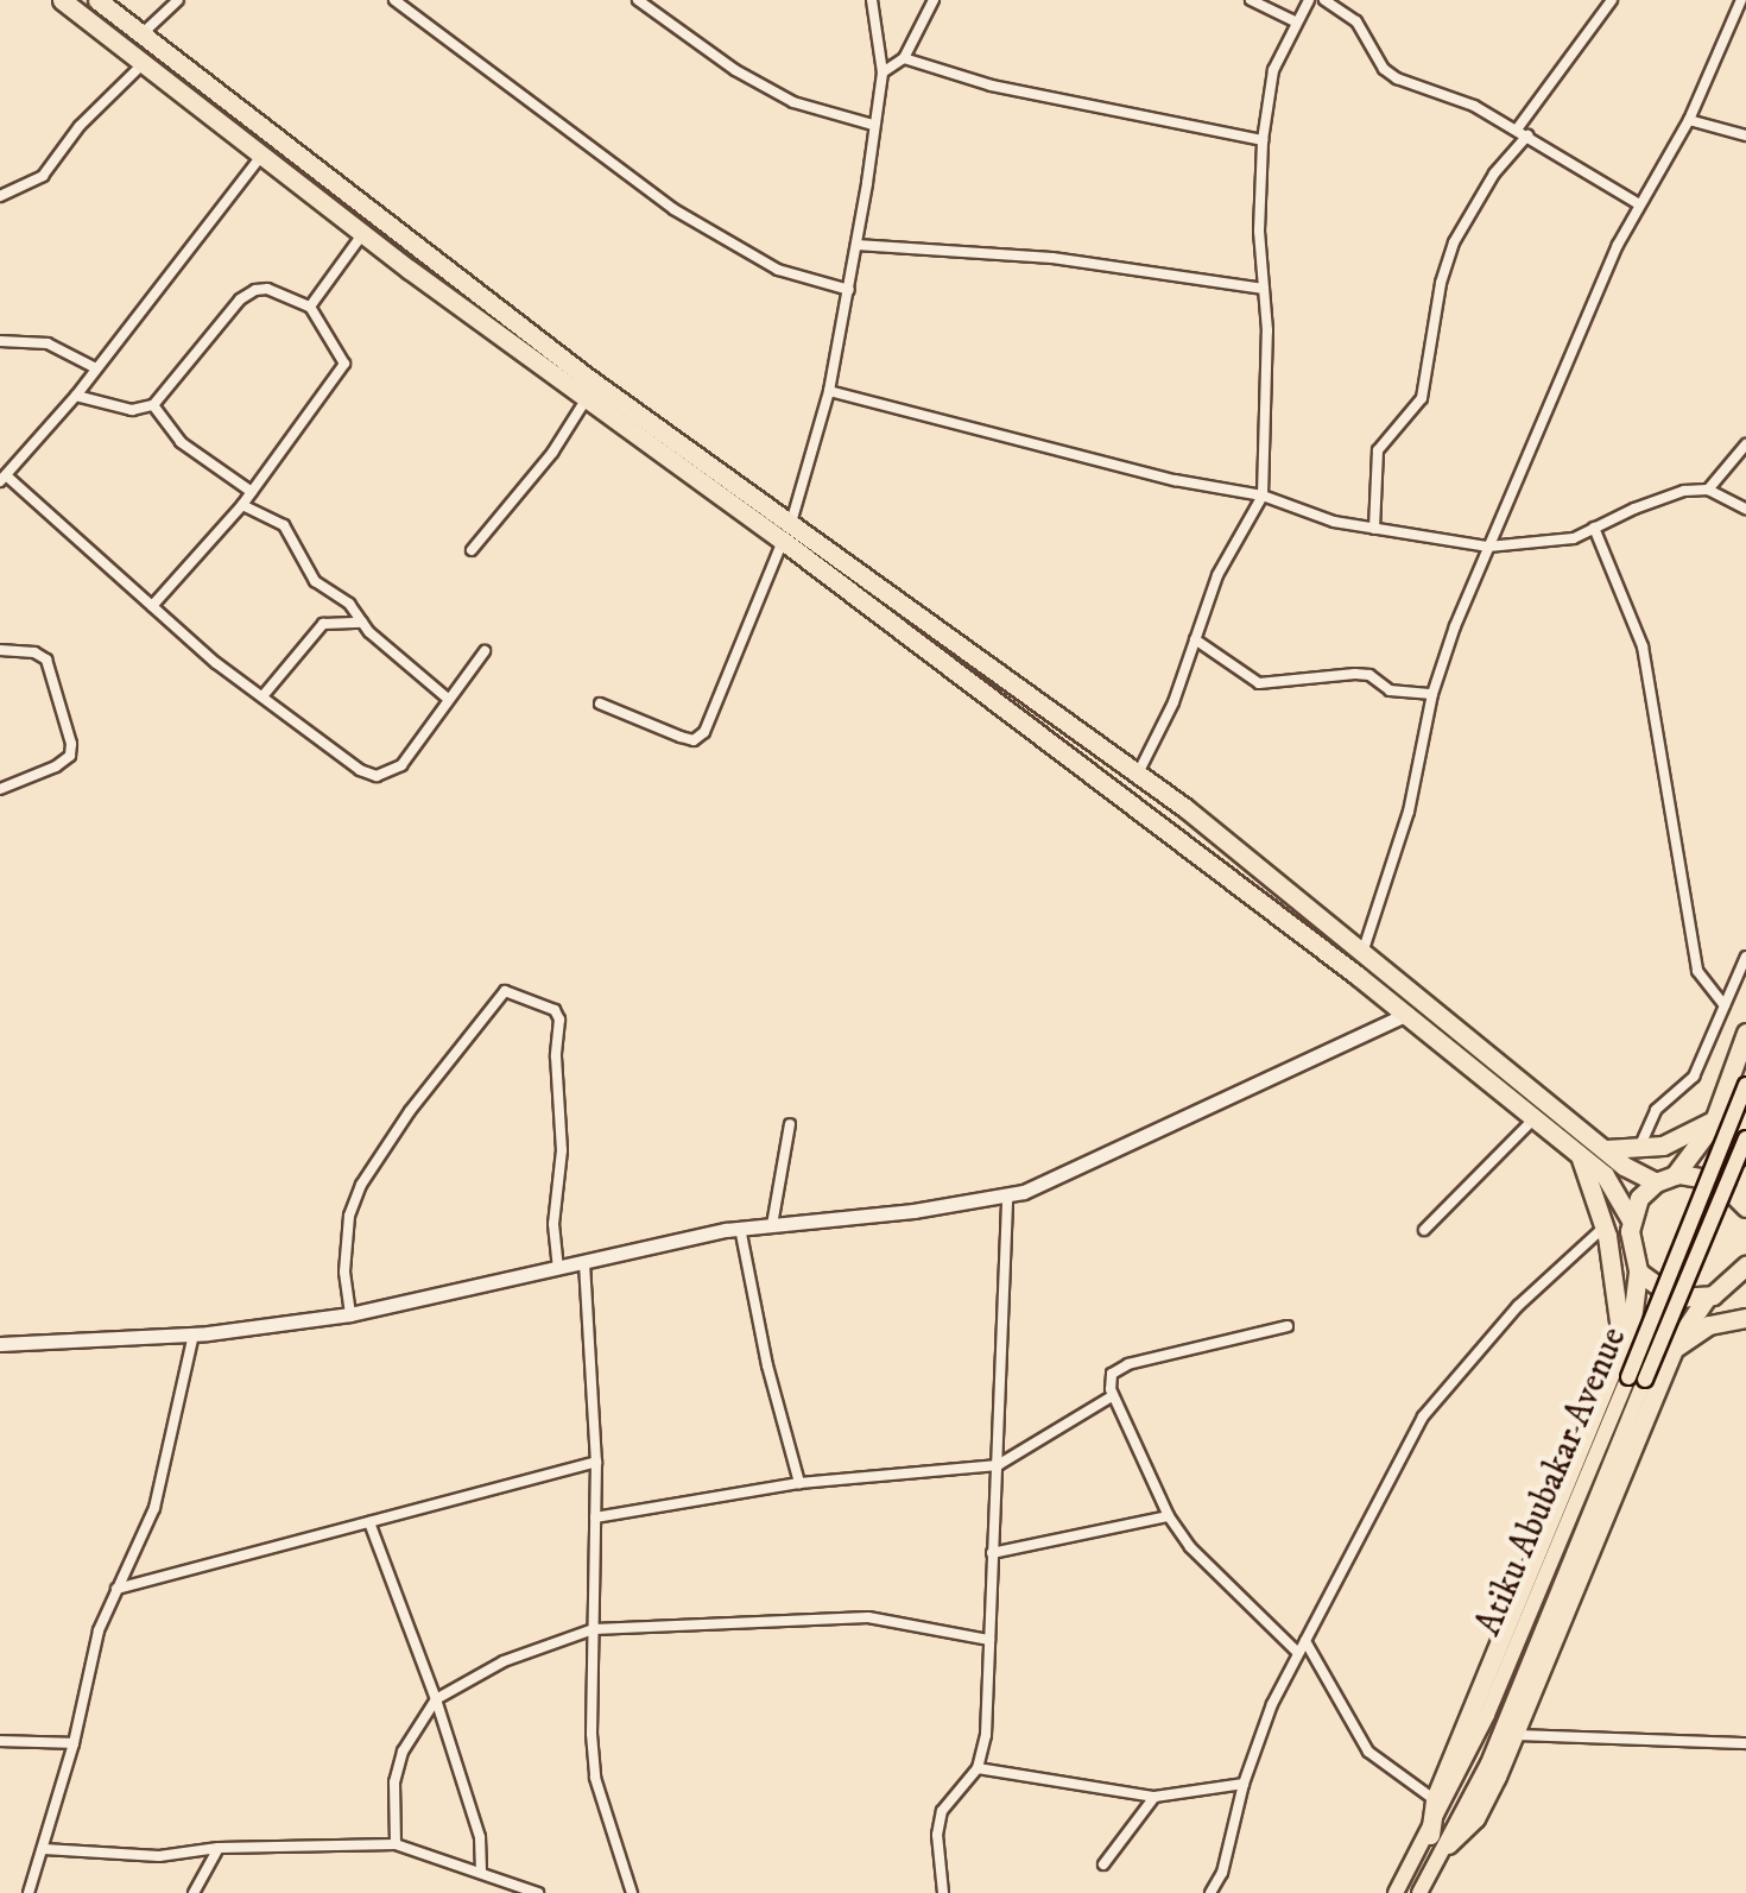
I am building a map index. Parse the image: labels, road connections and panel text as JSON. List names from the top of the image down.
{
  "streets": {
    "main road": ["Atiku Abubakar Avenue"]
  }
}
